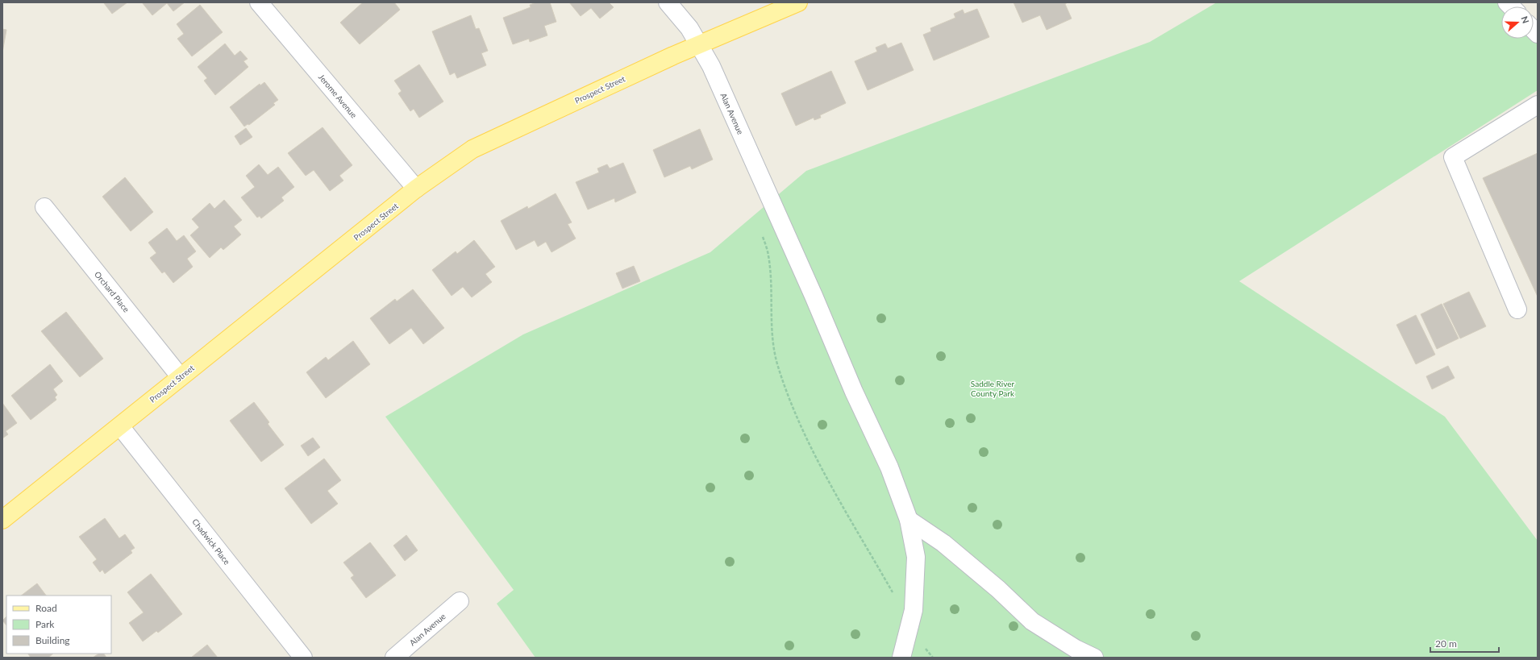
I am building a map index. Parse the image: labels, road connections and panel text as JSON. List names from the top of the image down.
{
  "streets": {
    "main road": ["Prospect Street"],
    "street": [
      "Jerome Avenue",
      "Alan Avenue",
      "Orchard Place",
      "Chadwick Place"
    ]
  },
  "crossings": [
    ["Prospect Street", "Jerome Avenue"],
    ["Prospect Street", "Alan Avenue"],
    ["Prospect Street", "Orchard Place"],
    ["Prospect Street", "Chadwick Place"]
  ],
  "parks": ["Saddle River County Park"],
  "legend": ["Road", "Park", "Building"],
  "scale_bar": "20 m",
  "north": "right"
}
